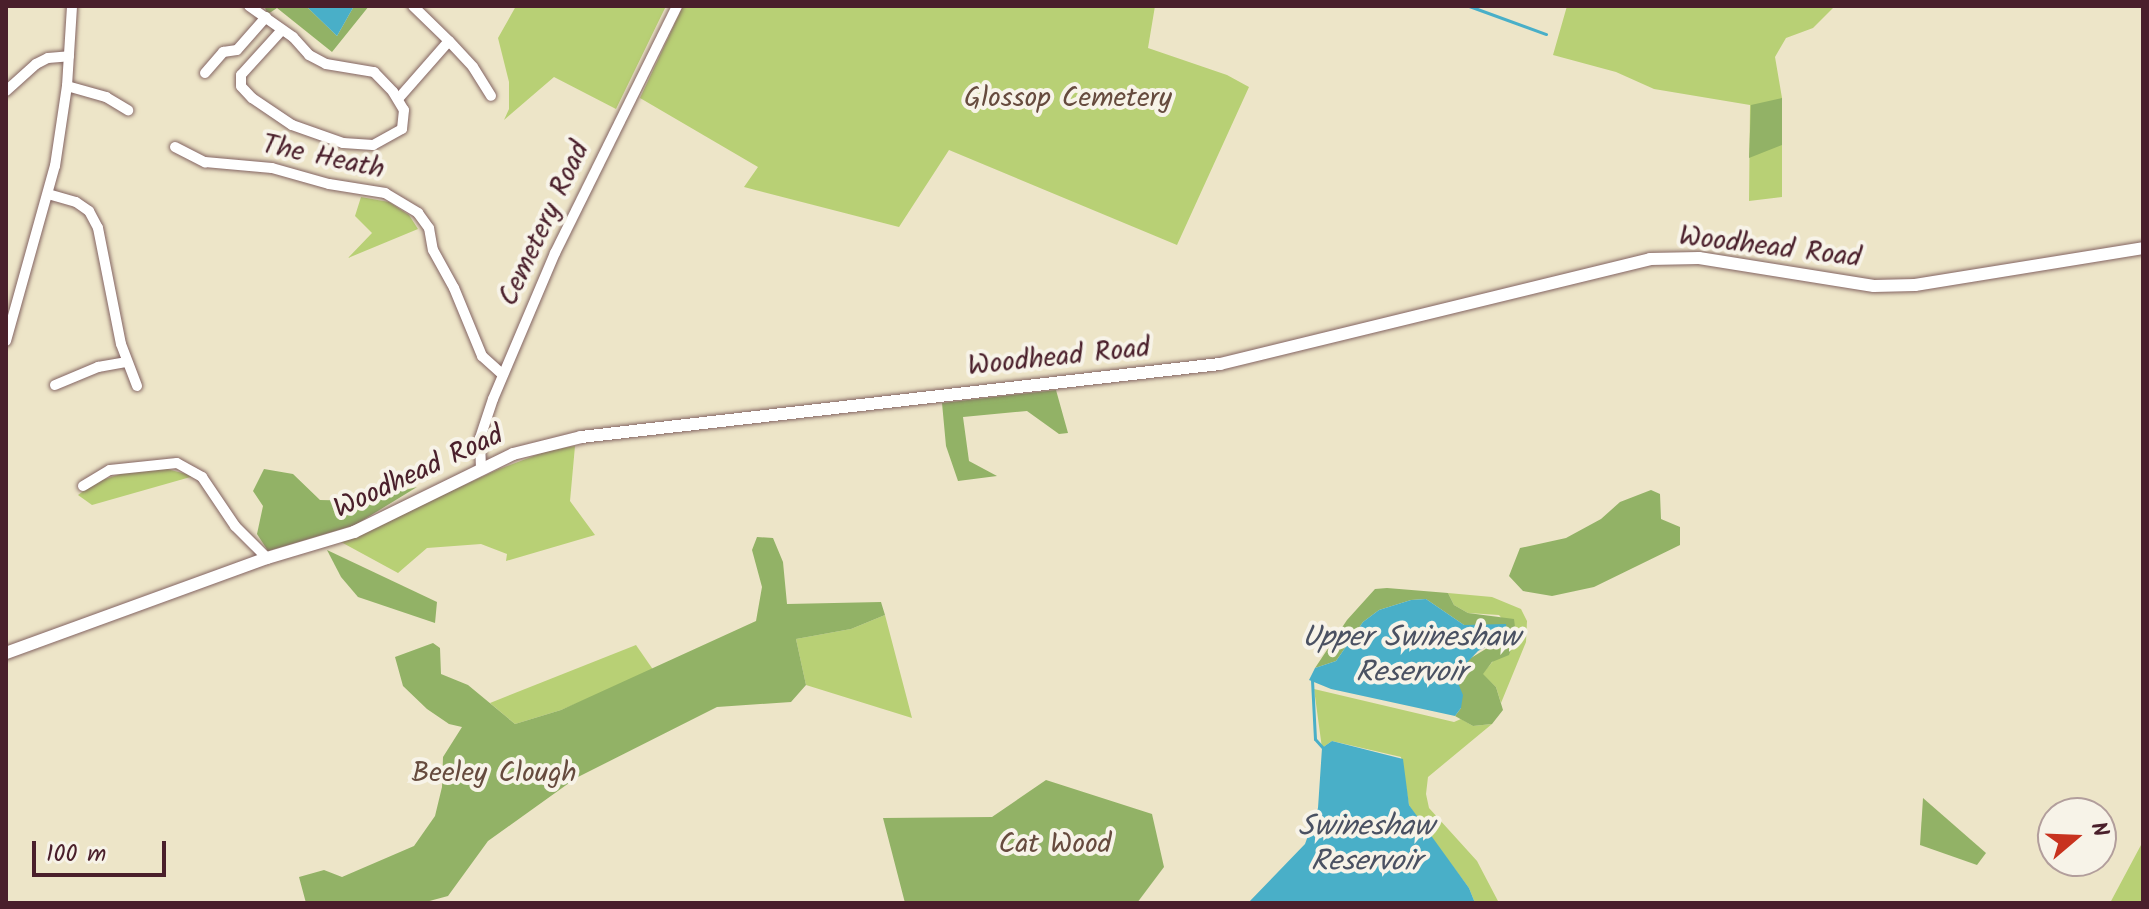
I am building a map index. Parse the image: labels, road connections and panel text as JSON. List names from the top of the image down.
{
  "streets": {
    "main road": ["Woodhead Road"],
    "street": ["The Heath", "Cemetery Road"]
  },
  "crossings": [
    ["The Heath", "Cemetery Road"],
    ["Cemetery Road", "Woodhead Road"]
  ],
  "water": ["Upper Swineshaw Reservoir", "Swineshaw Reservoir"],
  "parks": ["Glossop Cemetery", "Beeley Clough", "Cat Wood"],
  "scale_bar": "100 m",
  "north": "right"
}
